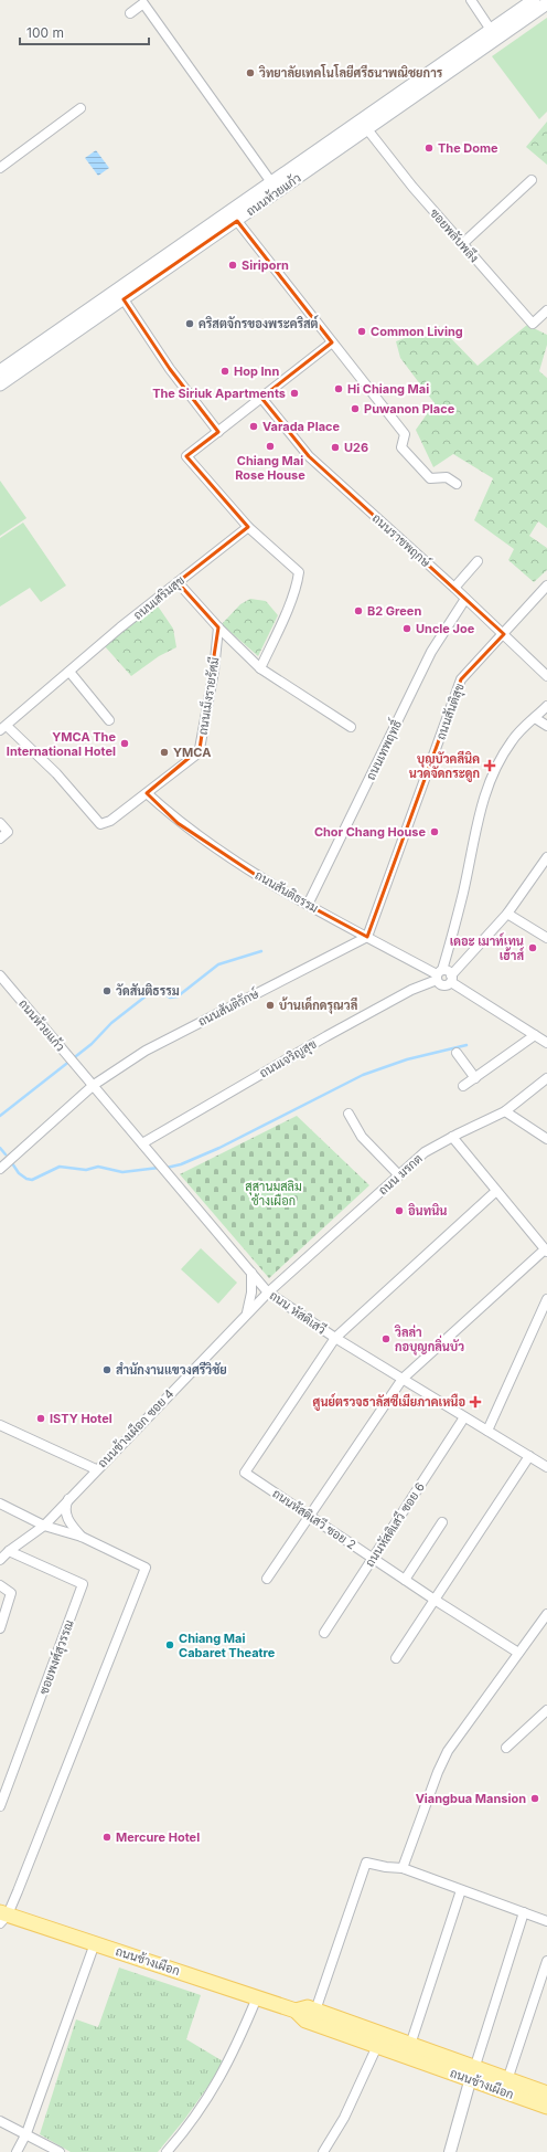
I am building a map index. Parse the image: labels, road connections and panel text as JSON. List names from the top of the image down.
{
  "streets": {
    "main road": ["ถนนห้วยแก้ว", "ถนนช้างเผือก"],
    "street": [
      "ซอยพลับพลึง",
      "ถนนราชพฤกษ์",
      "ถนนเสริมสุข",
      "ถนนเม็งรายรัศมี",
      "ถนนสันติสุข",
      "ถนนเทพฤทธิ์",
      "ถนนสันติธรรม",
      "ถนนสันติรักษ์",
      "ถนนเจริญสุข",
      "ถนน มรกต",
      "ถนน หัสดิเสวี",
      "ถนนช้างเผือก ซอย 4",
      "ถนนหัสดิเสวี ซอย 2",
      "ถนนหัสดิเสวี ซอย 6",
      "ซอยพงศ์สุวรรณ"
    ]
  },
  "crossings": [
    ["ถนนห้วยแก้ว", "ซอยพลับพลึง"],
    ["ถนนห้วยแก้ว", "ถนน หัสดิเสวี"],
    ["ถนนราชพฤกษ์", "ถนนสันติสุข"],
    ["ถนนราชพฤกษ์", "ถนนเทพฤทธิ์"],
    ["ถนนเสริมสุข", "ถนนเม็งรายรัศมี"],
    ["ถนนเม็งรายรัศมี", "ถนนสันติธรรม"],
    ["ถนนสันติสุข", "ถนนสันติธรรม"],
    ["ถนนสันติสุข", "ถนนสันติรักษ์"],
    ["ถนนเทพฤทธิ์", "ถนนสันติธรรม"],
    ["ถนนสันติธรรม", "ถนนสันติรักษ์"],
    ["ถนนสันติธรรม", "ถนนเจริญสุข"],
    ["ถนนสันติรักษ์", "ถนน หัสดิเสวี"],
    ["ถนนเจริญสุข", "ถนน หัสดิเสวี"],
    ["ถนน มรกต", "ถนน หัสดิเสวี"],
    ["ถนน มรกต", "ถนนช้างเผือก ซอย 4"],
    ["ถนน หัสดิเสวี", "ถนนช้างเผือก ซอย 4"],
    ["ถนน หัสดิเสวี", "ถนนหัสดิเสวี ซอย 2"],
    ["ถนน หัสดิเสวี", "ถนนหัสดิเสวี ซอย 6"],
    ["ถนนช้างเผือก ซอย 4", "ซอยพงศ์สุวรรณ"],
    ["ถนนหัสดิเสวี ซอย 2", "ถนนหัสดิเสวี ซอย 6"]
  ],
  "parks": ["สุสานมุสลิม ช้างเผือก"],
  "places": {
    "other": [
      "วิทยาลัยเทคโนโลยีศรีธนาพณิชยการ",
      "The Dome",
      "Siriporn",
      "คริสตจักรของพระคริสต์",
      "Common Living",
      "Hop Inn",
      "Hi Chiang Mai",
      "The Siriuk Apartments",
      "Puwanon Place",
      "Varada Place",
      "Chiang Mai Rose House",
      "U26",
      "B2 Green",
      "Uncle Joe",
      "YMCA The International Hotel",
      "YMCA",
      "Chor Chang House",
      "เดอะ เมาท์เทน เฮ้าส์",
      "วัดสันติธรรม",
      "บ้านเด็กดรุณวลี",
      "อินทนิน",
      "วิลล่า กอบุญกลิ่นบัว",
      "สำนักงานแขวงศรีวิชัย",
      "ISTY Hotel",
      "Chiang Mai Cabaret Theatre",
      "Viangbua Mansion",
      "Mercure Hotel"
    ],
    "health": ["บุญบัวคลีนิค นวดจัดกระดูก", "ศูนย์ตรวจธาลัสซีเมียภาคเหนือ"]
  },
  "scale_bar": "100 m"
}
